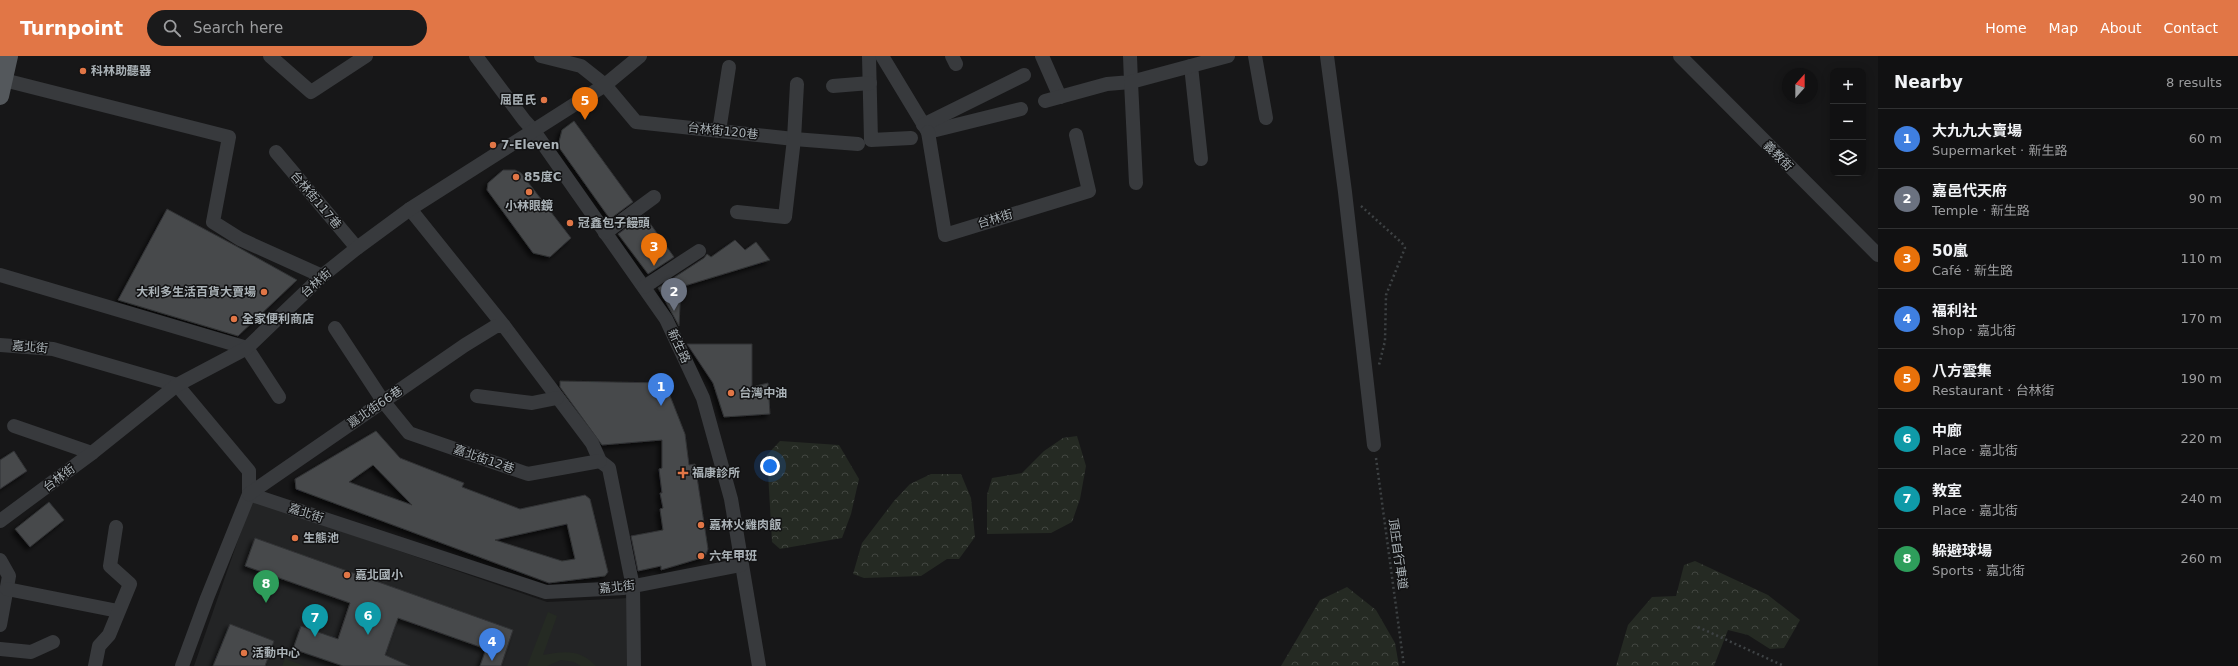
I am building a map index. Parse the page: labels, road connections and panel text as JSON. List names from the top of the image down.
{
  "streets": {
    "street": [
      "台林街120巷",
      "義教街",
      "台林街117巷",
      "台林街",
      "新生路",
      "嘉北街",
      "嘉北街66巷",
      "嘉北街12巷"
    ],
    "path": ["頂庄自行車道"]
  },
  "crossings": [
    ["台林街120巷", "台林街"],
    ["台林街117巷", "台林街"],
    ["台林街", "新生路"],
    ["台林街", "嘉北街"],
    ["新生路", "嘉北街"],
    ["嘉北街", "嘉北街66巷"],
    ["嘉北街66巷", "嘉北街12巷"]
  ],
  "places": {
    "other": [
      "科林助聽器",
      "屈臣氏",
      "7-Eleven",
      "85度C",
      "小林眼鏡",
      "冠鑫包子饅頭",
      "大利多生活百貨大賣場",
      "全家便利商店",
      "台灣中油",
      "嘉林火雞肉飯",
      "生態池",
      "六年甲班",
      "嘉北國小",
      "活動中心"
    ],
    "health": ["福康診所"]
  },
  "north": "top",
  "page": {
    "header": "Turnpoint",
    "search": "Search here",
    "nav": [
      "Home",
      "Map",
      "About",
      "Contact"
    ],
    "heading": ["Nearby", "8 results"],
    "map_buttons": ["+", "−"],
    "pins": [
      "5",
      "3",
      "2",
      "1",
      "8",
      "6",
      "7",
      "4"
    ],
    "list": [
      {
        "mark": "1",
        "name": "大九九大賣場",
        "note": "Supermarket · 新生路",
        "value": "60 m"
      },
      {
        "mark": "2",
        "name": "嘉邑代天府",
        "note": "Temple · 新生路",
        "value": "90 m"
      },
      {
        "mark": "3",
        "name": "50嵐",
        "note": "Café · 新生路",
        "value": "110 m"
      },
      {
        "mark": "4",
        "name": "福利社",
        "note": "Shop · 嘉北街",
        "value": "170 m"
      },
      {
        "mark": "5",
        "name": "八方雲集",
        "note": "Restaurant · 台林街",
        "value": "190 m"
      },
      {
        "mark": "6",
        "name": "中廊",
        "note": "Place · 嘉北街",
        "value": "220 m"
      },
      {
        "mark": "7",
        "name": "教室",
        "note": "Place · 嘉北街",
        "value": "240 m"
      },
      {
        "mark": "8",
        "name": "躲避球場",
        "note": "Sports · 嘉北街",
        "value": "260 m"
      }
    ]
  }
}
